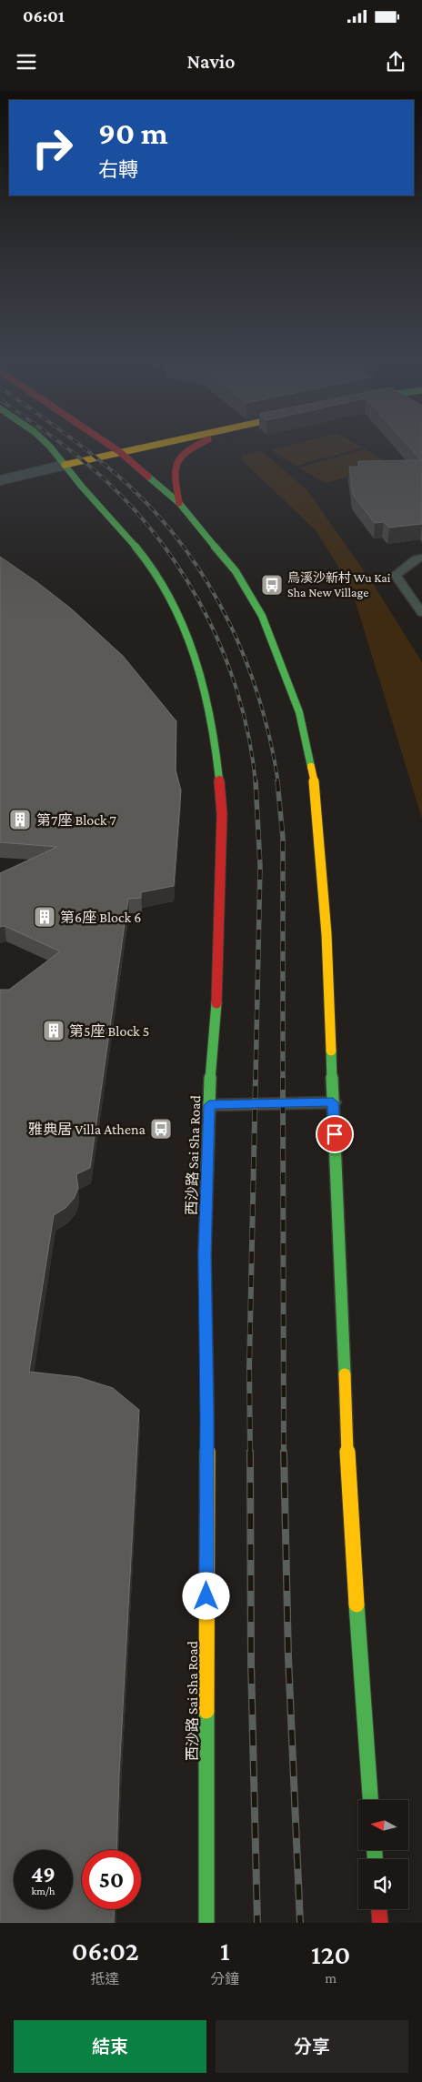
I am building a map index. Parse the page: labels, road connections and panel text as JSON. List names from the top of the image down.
{
  "streets": {
    "main road": ["西沙路 Sai Sha Road"]
  },
  "places": {
    "bus stop": ["烏溪沙新村 Wu Kai Sha New Village", "雅典居 Villa Athena"],
    "building": ["第7座 Block 7", "第6座 Block 6", "第5座 Block 5"]
  },
  "north": "left",
  "page": {
    "status": "06:01",
    "header": "Navio",
    "turn": ["90 m", "右轉"],
    "speed": "49 km/h",
    "limit": "50",
    "eta": [
      "06:02",
      "抵達",
      "1",
      "分鐘",
      "120",
      "m"
    ],
    "buttons": ["結束", "分享"]
  }
}
